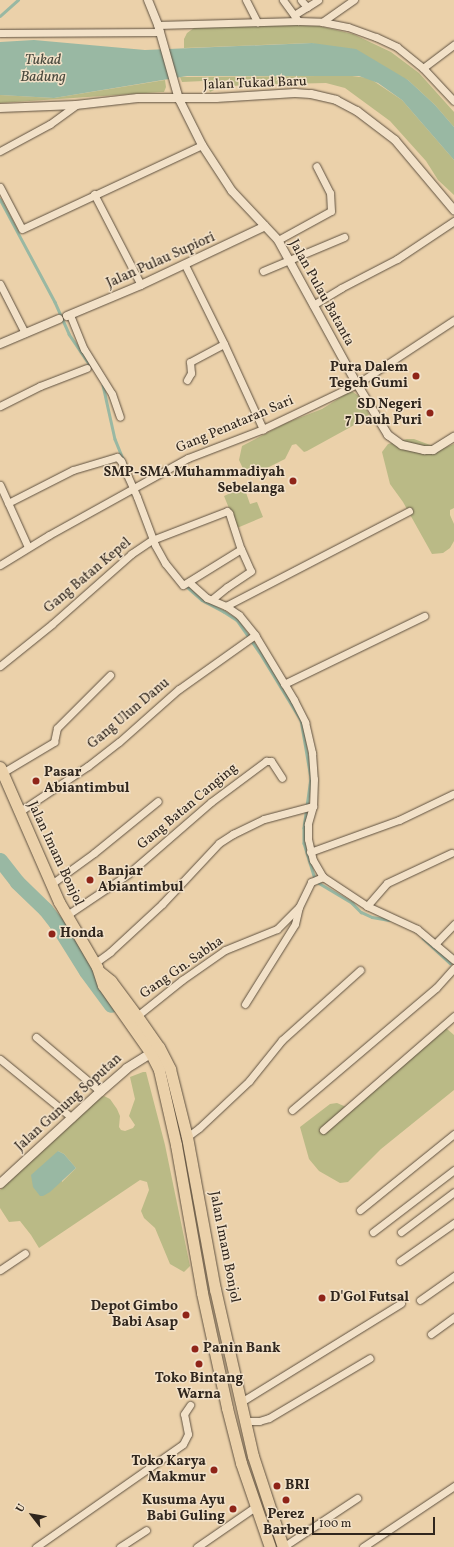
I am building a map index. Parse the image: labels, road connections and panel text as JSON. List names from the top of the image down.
{
  "streets": {
    "highway": ["Jalan Imam Bonjol"],
    "main road": ["Jalan Gunung Soputan"],
    "street": [
      "Jalan Tukad Baru",
      "Jalan Pulau Supiori",
      "Jalan Pulau Batanta",
      "Gang Penataran Sari",
      "Gang Batan Kepel",
      "Gang Ulun Danu",
      "Gang Batan Canging",
      "Gang Gn. Sabha"
    ]
  },
  "crossings": [
    ["Jalan Tukad Baru", "Jalan Pulau Batanta"],
    ["Jalan Pulau Supiori", "Jalan Pulau Batanta"],
    ["Jalan Pulau Batanta", "Gang Penataran Sari"],
    ["Gang Ulun Danu", "Jalan Imam Bonjol"],
    ["Gang Batan Canging", "Jalan Imam Bonjol"],
    ["Jalan Imam Bonjol", "Gang Gn. Sabha"],
    ["Jalan Imam Bonjol", "Jalan Gunung Soputan"]
  ],
  "water": ["Tukad Badung"],
  "places": [
    "Pura Dalem Tegeh Gumi",
    "SD Negeri 7 Dauh Puri",
    "SMP-SMA Muhammadiyah Sebelanga",
    "Pasar Abiantimbul",
    "Banjar Abiantimbul",
    "Honda",
    "D'Gol Futsal",
    "Depot Gimbo Babi Asap",
    "Panin Bank",
    "Toko Bintang Warna",
    "Toko Karya Makmur",
    "BRI",
    "Perez Barber",
    "Kusuma Ayu Babi Guling"
  ],
  "scale_bar": "100 m",
  "north": "top left"
}
